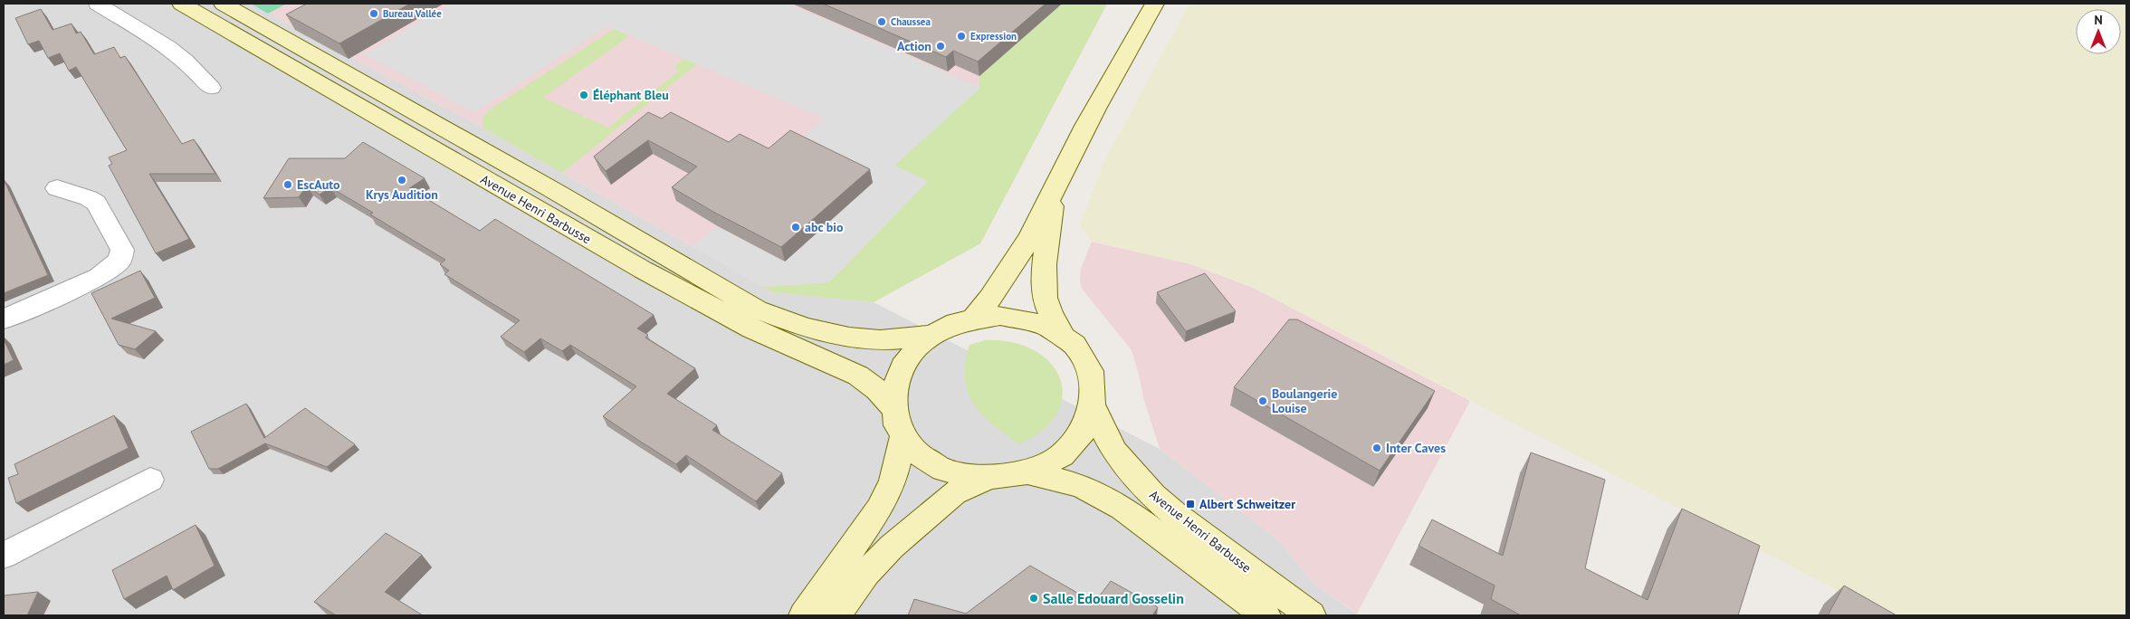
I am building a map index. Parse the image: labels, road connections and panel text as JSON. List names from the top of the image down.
{
  "streets": {
    "street": ["Avenue Henri Barbusse"]
  },
  "places": {
    "other": [
      "Bureau Vallée",
      "Chaussea",
      "Expression",
      "Action",
      "Éléphant Bleu",
      "Krys Audition",
      "EscAuto",
      "abc bio",
      "Boulangerie Louise",
      "Inter Caves",
      "Salle Edouard Gosselin"
    ],
    "transit": ["Albert Schweitzer"]
  },
  "north": "top"
}
